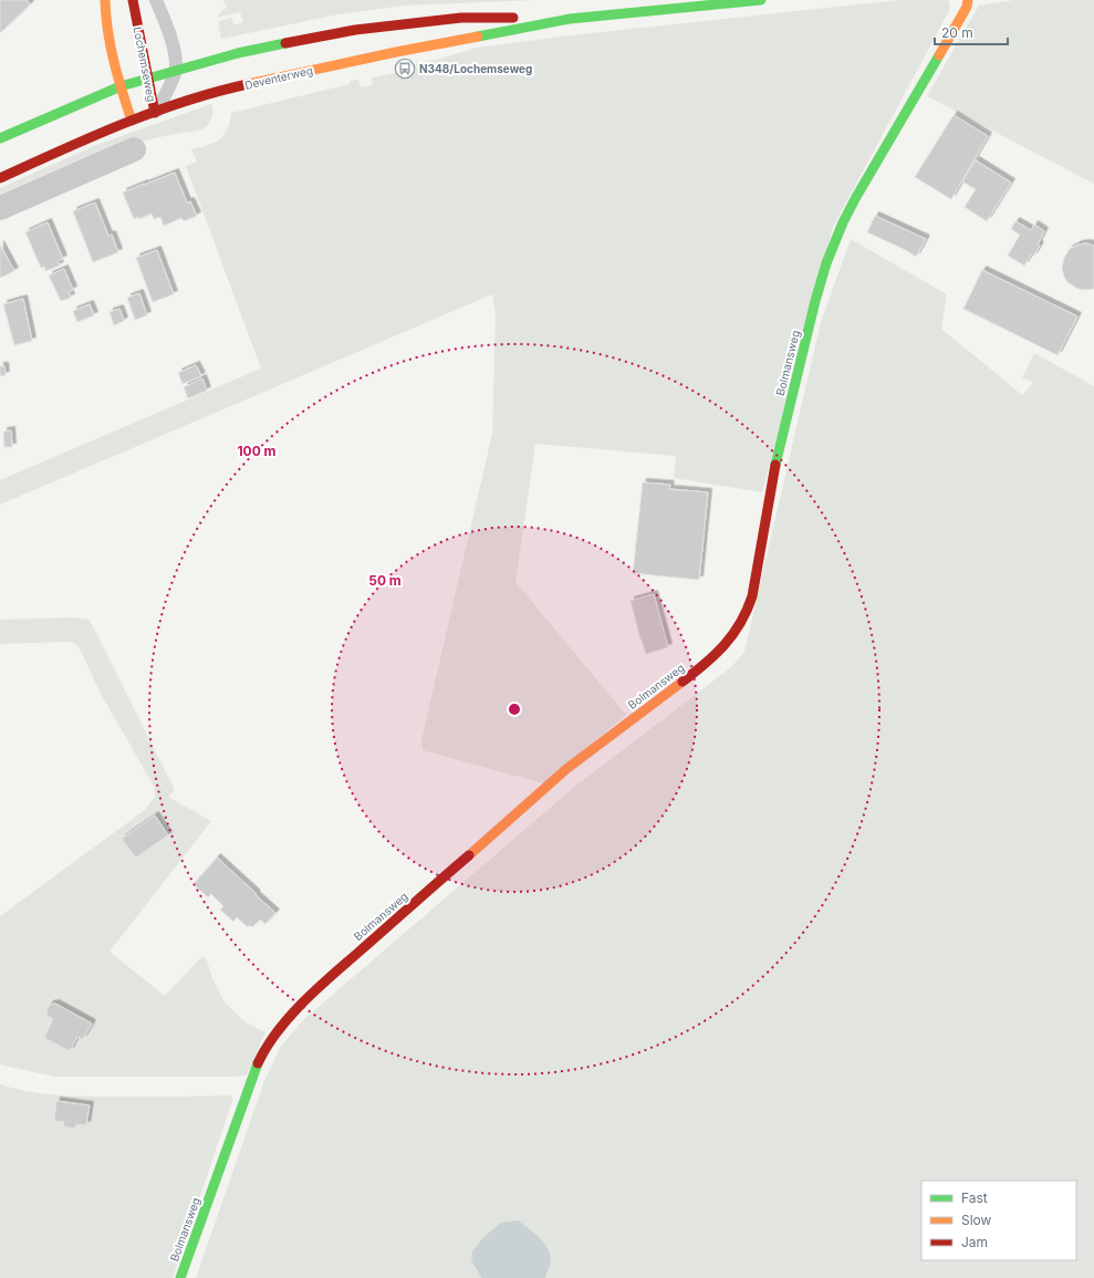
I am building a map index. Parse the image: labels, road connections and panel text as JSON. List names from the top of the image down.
{
  "streets": {
    "main road": ["Lochemseweg", "Deventerweg", "Bolmansweg"]
  },
  "crossings": [
    ["Lochemseweg", "Deventerweg"]
  ],
  "places": {
    "bus stop": ["N348/Lochemseweg"]
  },
  "legend": ["Fast", "Slow", "Jam"],
  "scale_bar": "20 m",
  "rings": ["100 m", "50 m"]
}
